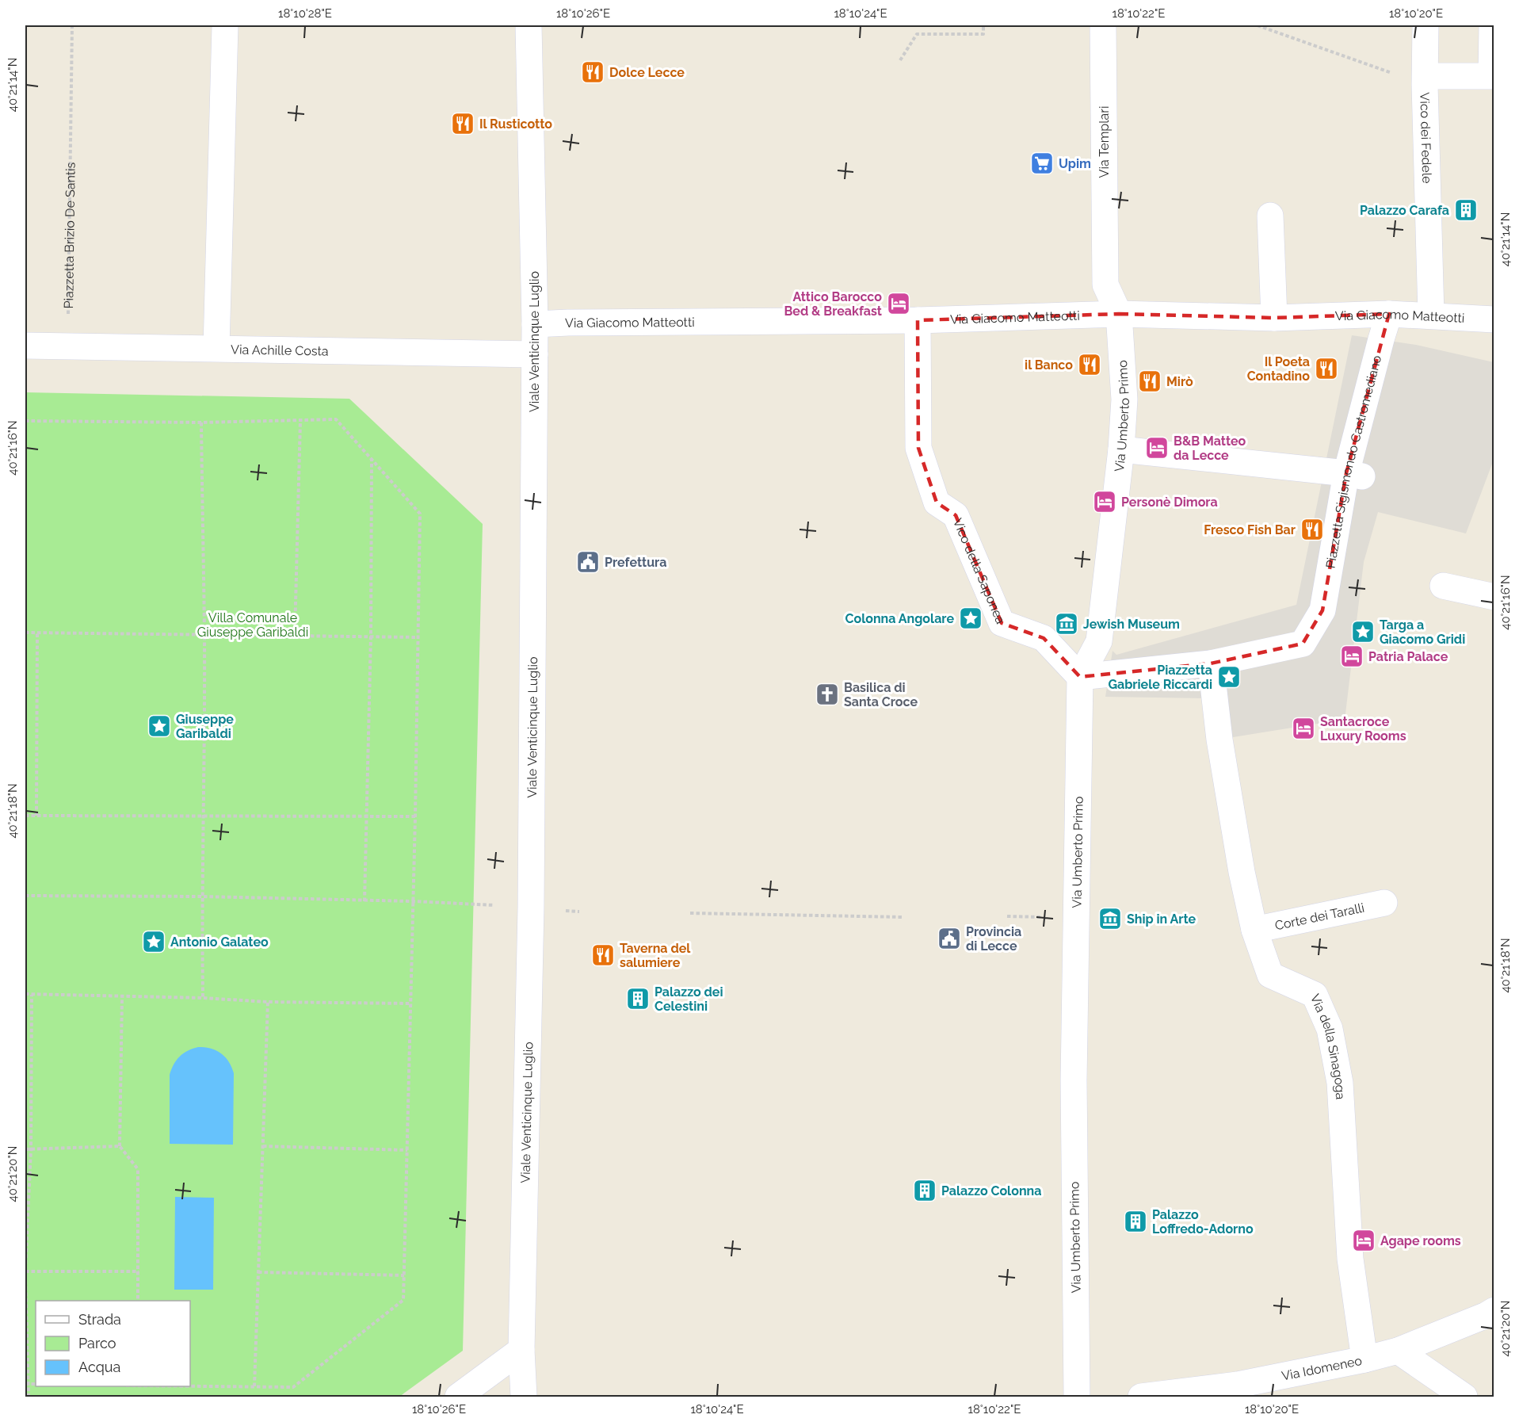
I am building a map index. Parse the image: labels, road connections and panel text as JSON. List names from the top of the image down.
{
  "streets": {
    "street": [
      "Vico dei Fedele",
      "Via Templari",
      "Via Giacomo Matteotti",
      "Viale Venticinque Luglio",
      "Via Achille Costa",
      "Via Umberto Primo",
      "Piazzetta Sigismondo Castromediano",
      "Vico della Saponea",
      "Corte dei Taralli",
      "Via della Sinagoga",
      "Via Idomeneo"
    ],
    "path": ["Piazzetta Brizio De Santis"]
  },
  "crossings": [
    ["Vico dei Fedele", "Via Giacomo Matteotti"],
    ["Via Templari", "Via Giacomo Matteotti"],
    ["Via Templari", "Via Umberto Primo"],
    ["Via Giacomo Matteotti", "Viale Venticinque Luglio"],
    ["Via Giacomo Matteotti", "Via Umberto Primo"],
    ["Via Giacomo Matteotti", "Piazzetta Sigismondo Castromediano"],
    ["Via Giacomo Matteotti", "Vico della Saponea"],
    ["Viale Venticinque Luglio", "Via Achille Costa"],
    ["Via Umberto Primo", "Vico della Saponea"],
    ["Piazzetta Sigismondo Castromediano", "Via della Sinagoga"],
    ["Corte dei Taralli", "Via della Sinagoga"],
    ["Via della Sinagoga", "Via Idomeneo"]
  ],
  "parks": ["Villa Comunale Giuseppe Garibaldi"],
  "places": {
    "restaurant": [
      "Dolce Lecce",
      "Il Rusticotto",
      "il Banco",
      "Il Poeta Contadino",
      "Mirò",
      "Fresco Fish Bar",
      "Taverna del salumiere"
    ],
    "supermarket": ["Upim"],
    "building": [
      "Palazzo Carafa",
      "Palazzo dei Celestini",
      "Palazzo Colonna",
      "Palazzo Loffredo-Adorno"
    ],
    "hotel": [
      "Attico Barocco Bed & Breakfast",
      "B&B Matteo da Lecce",
      "Personè Dimora",
      "Patria Palace",
      "Santacroce Luxury Rooms",
      "Agape rooms"
    ],
    "public building": ["Prefettura", "Provincia di Lecce"],
    "place": [
      "Colonna Angolare",
      "Targa a Giacomo Gridi",
      "Piazzetta Gabriele Riccardi",
      "Giuseppe Garibaldi",
      "Antonio Galateo"
    ],
    "museum": ["Jewish Museum", "Ship in Arte"],
    "church": ["Basilica di Santa Croce"]
  },
  "legend": ["Strada", "Parco", "Acqua"],
  "coordinates": [
    "18°10'28\"E",
    "18°10'26\"E",
    "18°10'24\"E",
    "18°10'22\"E",
    "18°10'20\"E",
    "40°21'14\"N",
    "40°21'16\"N",
    "40°21'18\"N",
    "40°21'20\"N"
  ]
}
